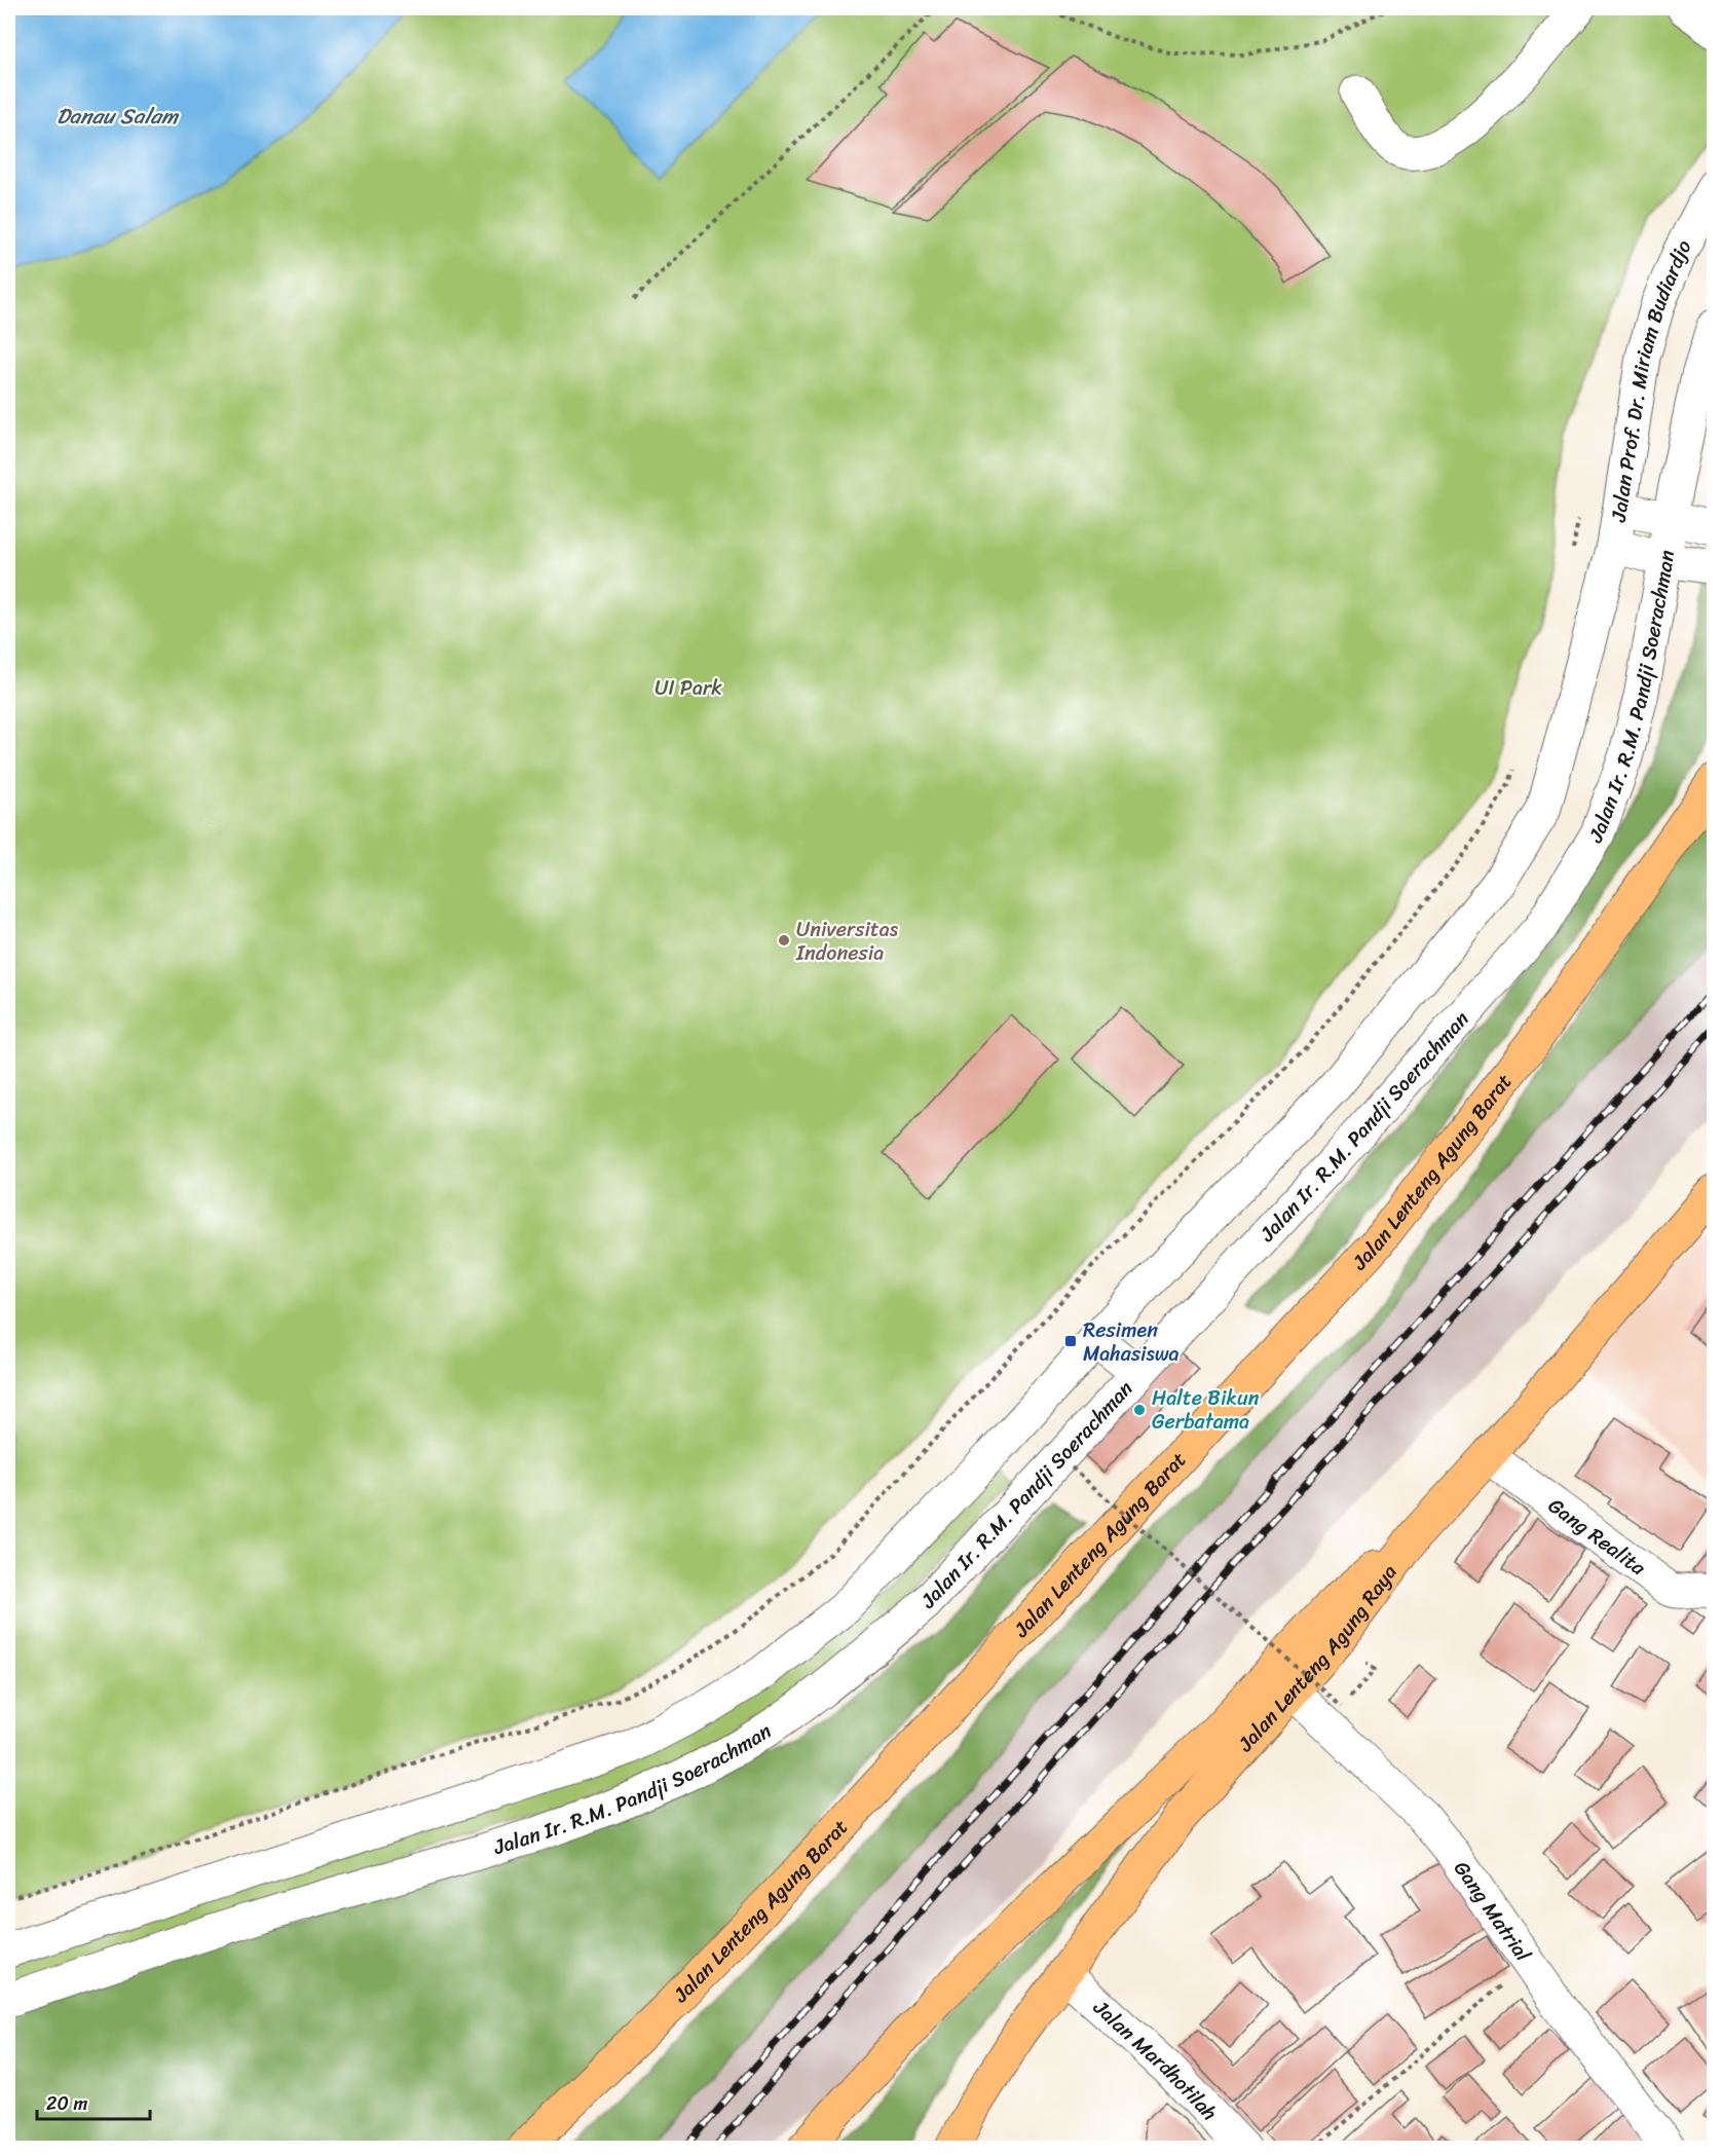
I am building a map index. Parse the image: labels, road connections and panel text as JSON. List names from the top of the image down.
{
  "streets": {
    "main road": ["Jalan Lenteng Agung Barat", "Jalan Lenteng Agung Raya"],
    "street": [
      "Jalan Prof. Dr. Miriam Budiardjo",
      "Jalan Ir. R.M. Pandji Soerachman",
      "Gang Realita",
      "Gang Matrial",
      "Jalan Mardhotilah"
    ]
  },
  "crossings": [
    ["Jalan Prof. Dr. Miriam Budiardjo", "Jalan Ir. R.M. Pandji Soerachman"],
    ["Gang Realita", "Jalan Lenteng Agung Raya"],
    ["Jalan Lenteng Agung Raya", "Gang Matrial"],
    ["Jalan Lenteng Agung Raya", "Jalan Mardhotilah"]
  ],
  "water": ["Danau Salam"],
  "parks": ["UI Park"],
  "places": {
    "other": ["Universitas Indonesia", "Halte Bikun Gerbatama"],
    "transit": ["Resimen Mahasiswa"]
  },
  "scale_bar": "20 m"
}
